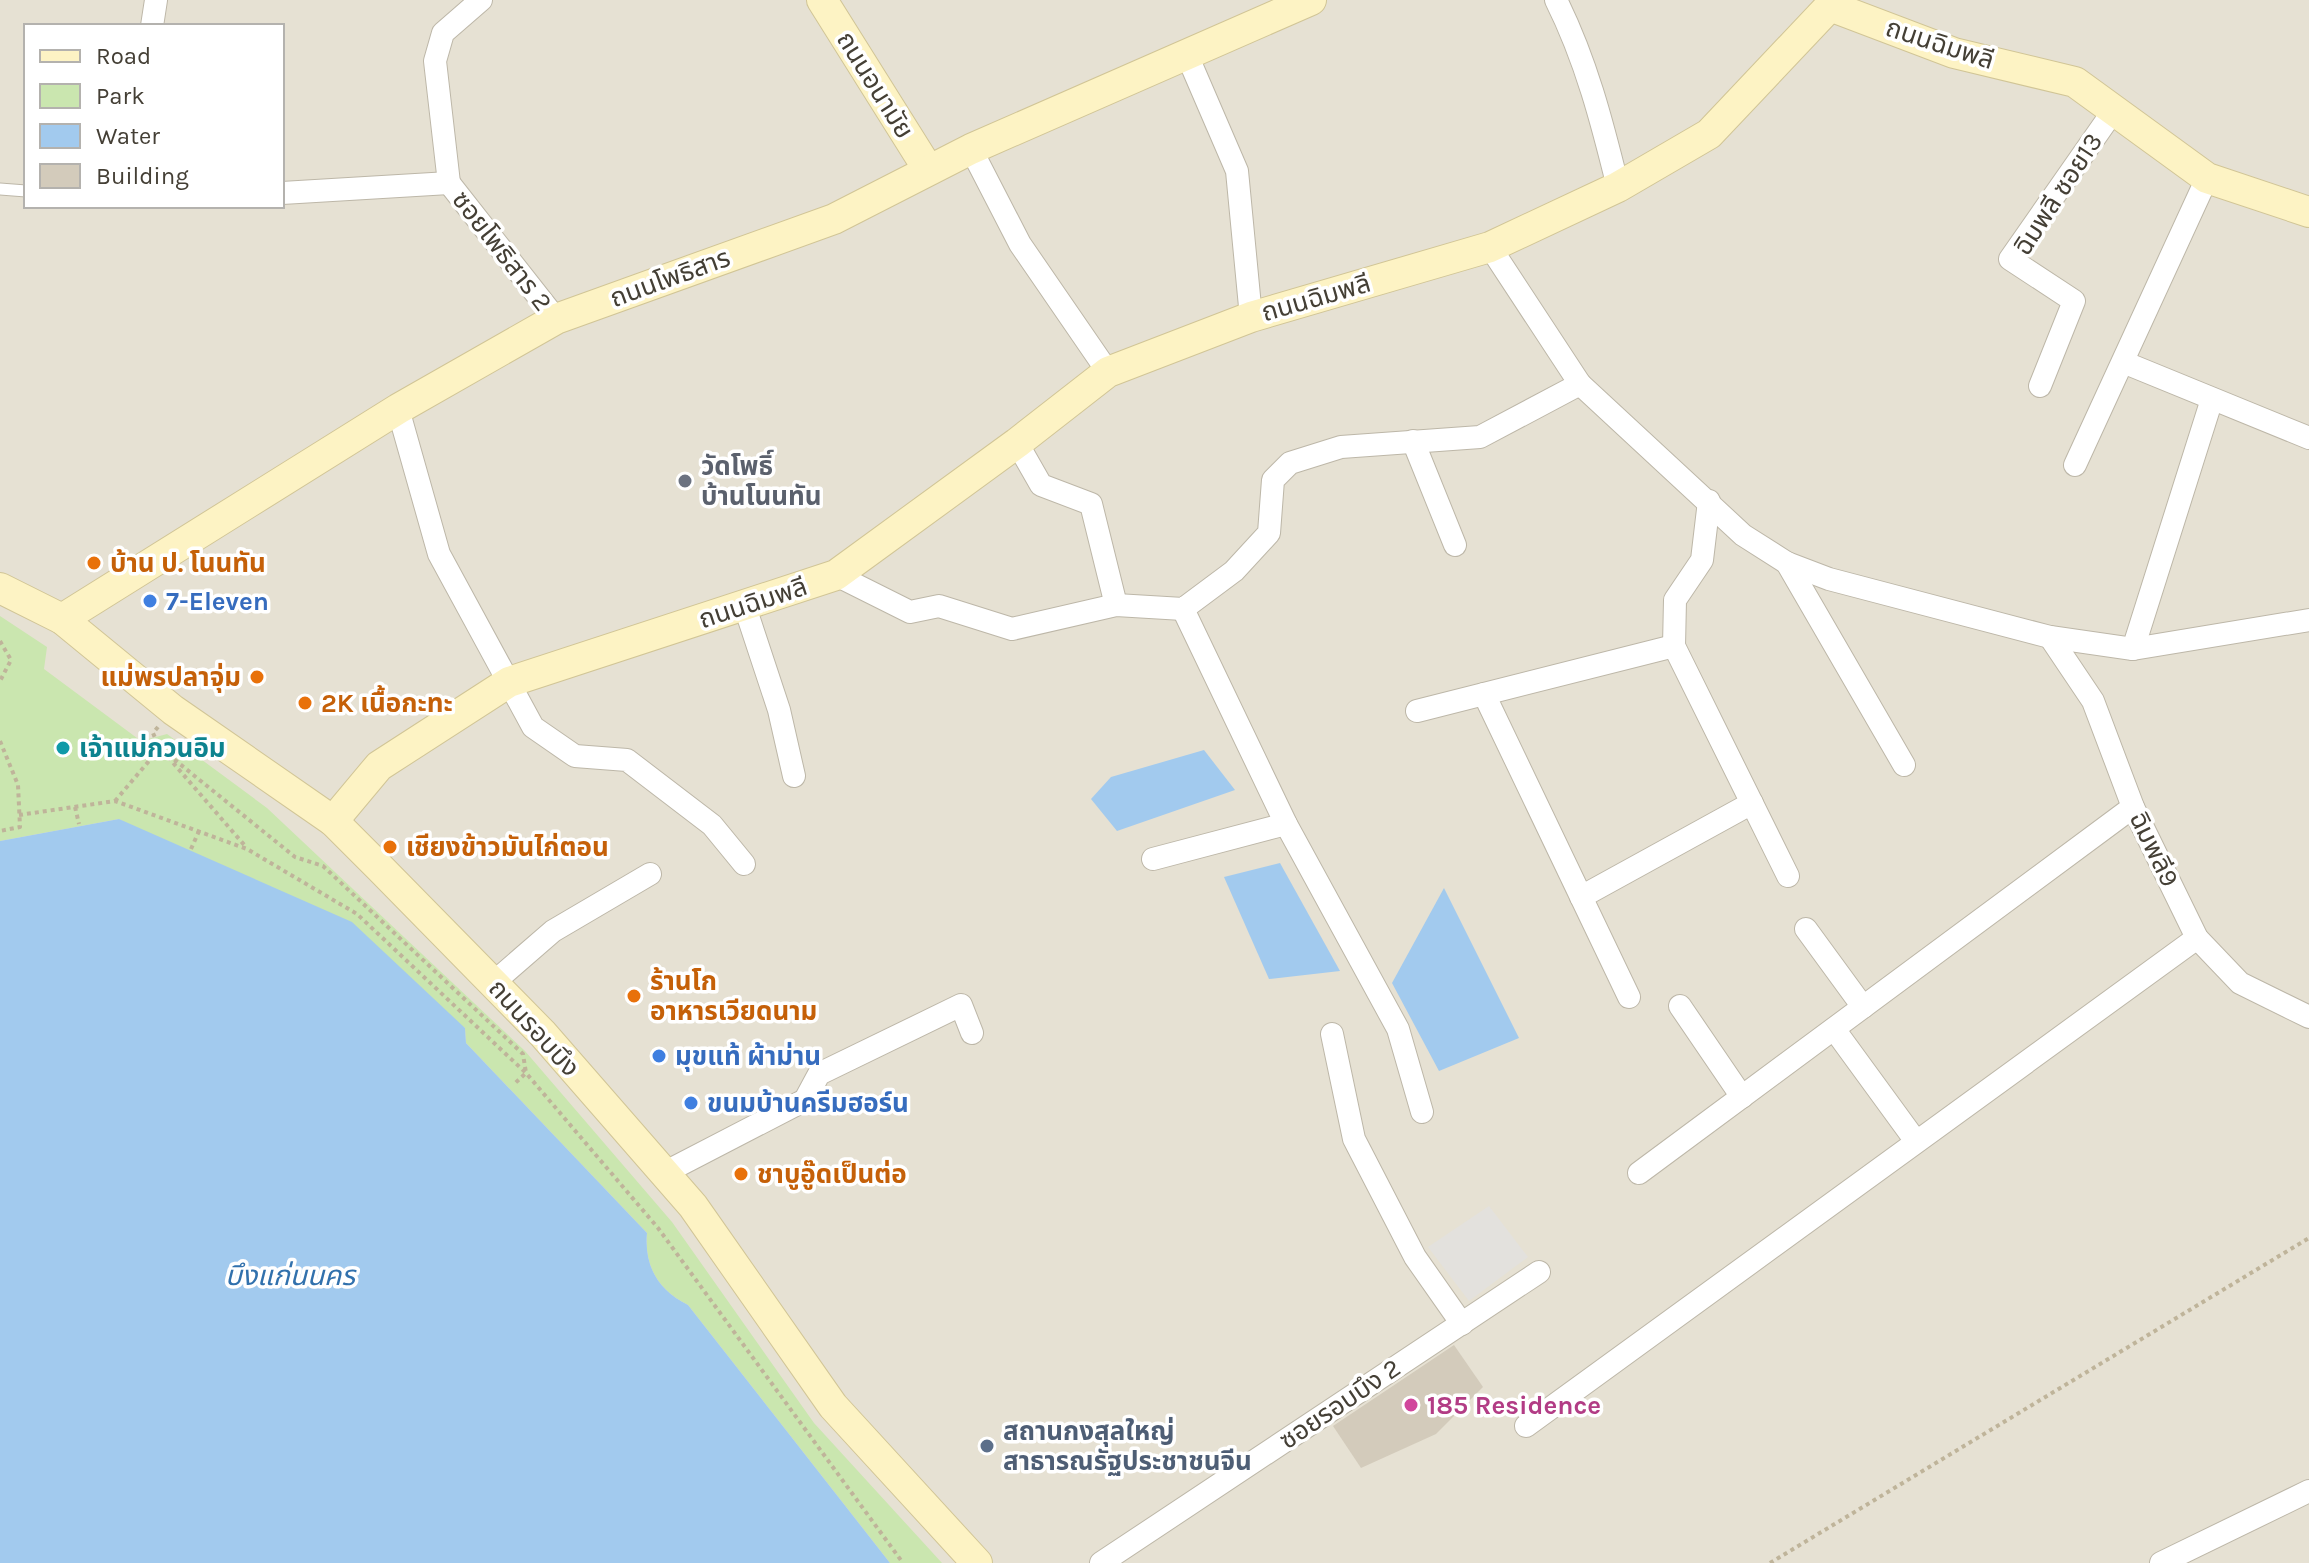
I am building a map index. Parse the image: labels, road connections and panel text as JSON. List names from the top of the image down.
{
  "streets": {
    "street": [
      "ถนนฉิมพลี",
      "ถนนอนามัย",
      "ฉิมพลี ซอย13",
      "ซอยโพธิสาร 2",
      "ถนนโพธิสาร",
      "ฉิมพลี9",
      "ถนนรอบบึง",
      "ซอยรอบบึง 2"
    ]
  },
  "crossings": [
    ["ถนนฉิมพลี", "ฉิมพลี ซอย13"],
    ["ถนนฉิมพลี", "ถนนรอบบึง"],
    ["ถนนอนามัย", "ถนนโพธิสาร"],
    ["ซอยโพธิสาร 2", "ถนนโพธิสาร"],
    ["ถนนโพธิสาร", "ถนนรอบบึง"]
  ],
  "water": ["บึงแก่นนคร"],
  "places": [
    "วัดโพธิ์ บ้านโนนทัน",
    "บ้าน ป. โนนทัน",
    "7-Eleven",
    "แม่พรปลาจุ่ม",
    "2K เนื้อกะทะ",
    "เจ้าแม่กวนอิม",
    "เชียงข้าวมันไก่ตอน",
    "ร้านโก อาหารเวียดนาม",
    "มุขแท้ ผ้าม่าน",
    "ขนมบ้านครีมฮอร์น",
    "ชาบูอู๊ดเป็นต่อ",
    "185 Residence",
    "สถานกงสุลใหญ่ สาธารณรัฐประชาชนจีน"
  ],
  "legend": [
    "Road",
    "Park",
    "Water",
    "Building"
  ]
}
